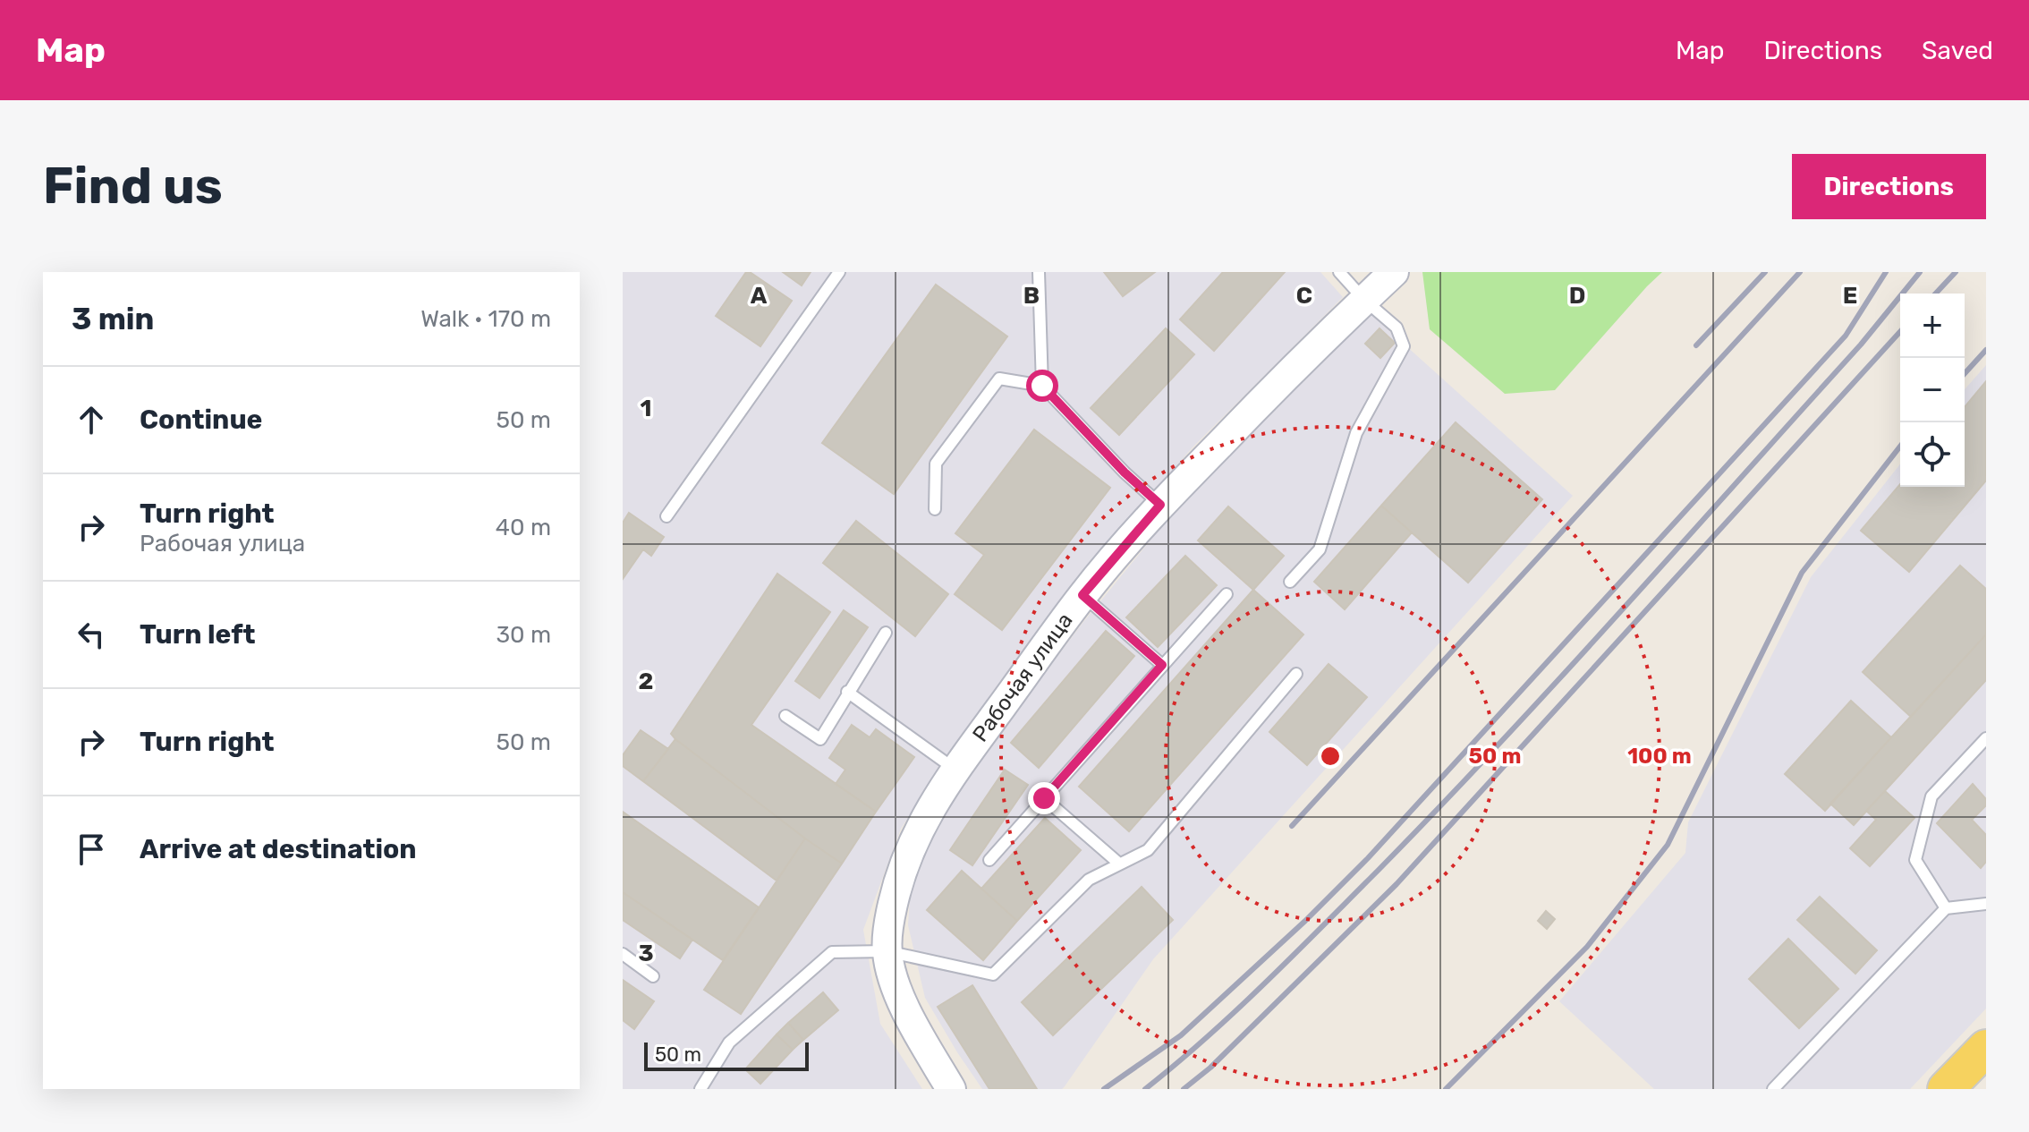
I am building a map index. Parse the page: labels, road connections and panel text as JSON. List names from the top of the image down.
{
  "streets": {
    "street": ["Рабочая улица"]
  },
  "scale_bar": "50 m",
  "page": {
    "header": "Map",
    "nav": ["Map", "Directions", "Saved"],
    "buttons": "Directions",
    "title": "Find us",
    "heading": ["3 min", "Walk · 170 m"],
    "map_buttons": ["+", "−"],
    "list": [
      ["Continue", "50 m"],
      ["Turn right", "Рабочая улица", "40 m"],
      ["Turn left", "30 m"],
      ["Turn right", "50 m"],
      "Arrive at destination"
    ],
    "scale": "50 m"
  },
  "grid": {
    "columns": [
      "A",
      "B",
      "C",
      "D",
      "E"
    ],
    "rows": ["1", "2", "3"]
  },
  "rings": ["50 m", "100 m"]
}
